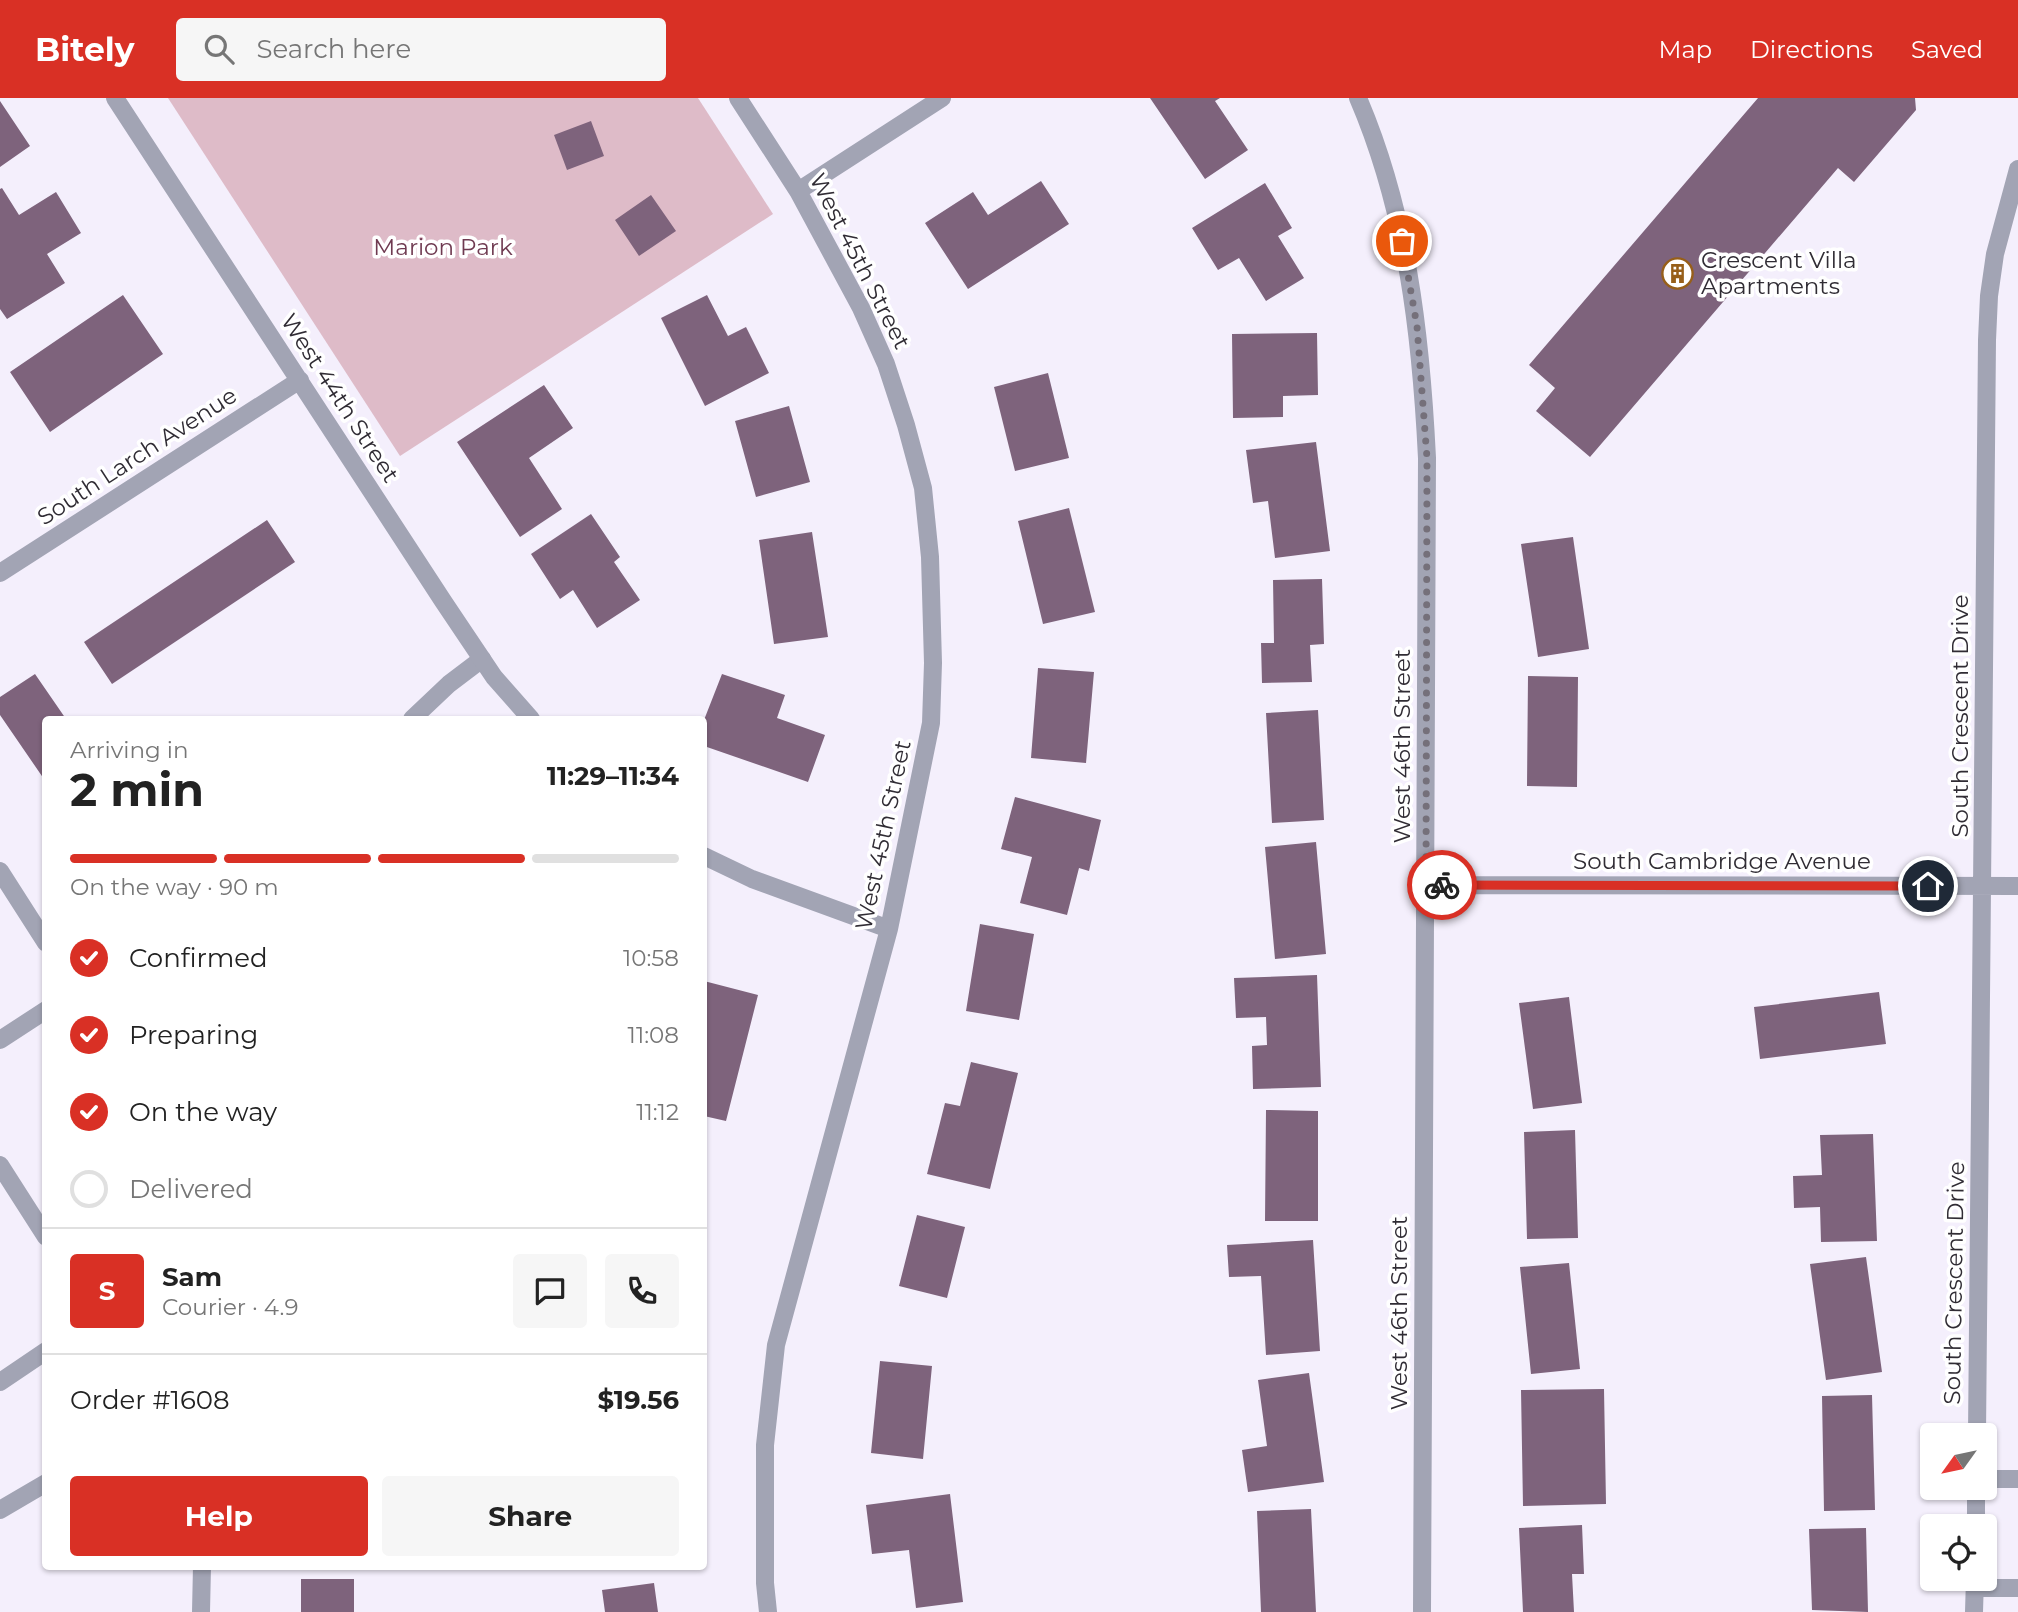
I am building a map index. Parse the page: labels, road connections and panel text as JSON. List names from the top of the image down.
{
  "streets": {
    "street": [
      "West 45th Street",
      "West 44th Street",
      "South Larch Avenue",
      "South Crescent Drive",
      "West 46th Street",
      "South Cambridge Avenue"
    ]
  },
  "crossings": [
    ["West 44th Street", "South Larch Avenue"],
    ["South Crescent Drive", "South Cambridge Avenue"],
    ["West 46th Street", "South Cambridge Avenue"]
  ],
  "parks": ["Marion Park"],
  "places": {
    "building": ["Crescent Villa Apartments"]
  },
  "north": "bottom left",
  "page": {
    "header": "Bitely",
    "search": "Search here",
    "nav": ["Map", "Directions", "Saved"],
    "heading": ["2 min", "Arriving in", "11:29–11:34"],
    "panel": [
      "Sam",
      "Courier · 4.9",
      "Order #1608",
      "$19.56"
    ],
    "bar": "On the way · 90 m",
    "list": [
      ["Confirmed", "10:58"],
      ["Preparing", "11:08"],
      ["On the way", "11:12"],
      "Delivered"
    ],
    "round": "S",
    "buttons": ["Help", "Share"]
  }
}
